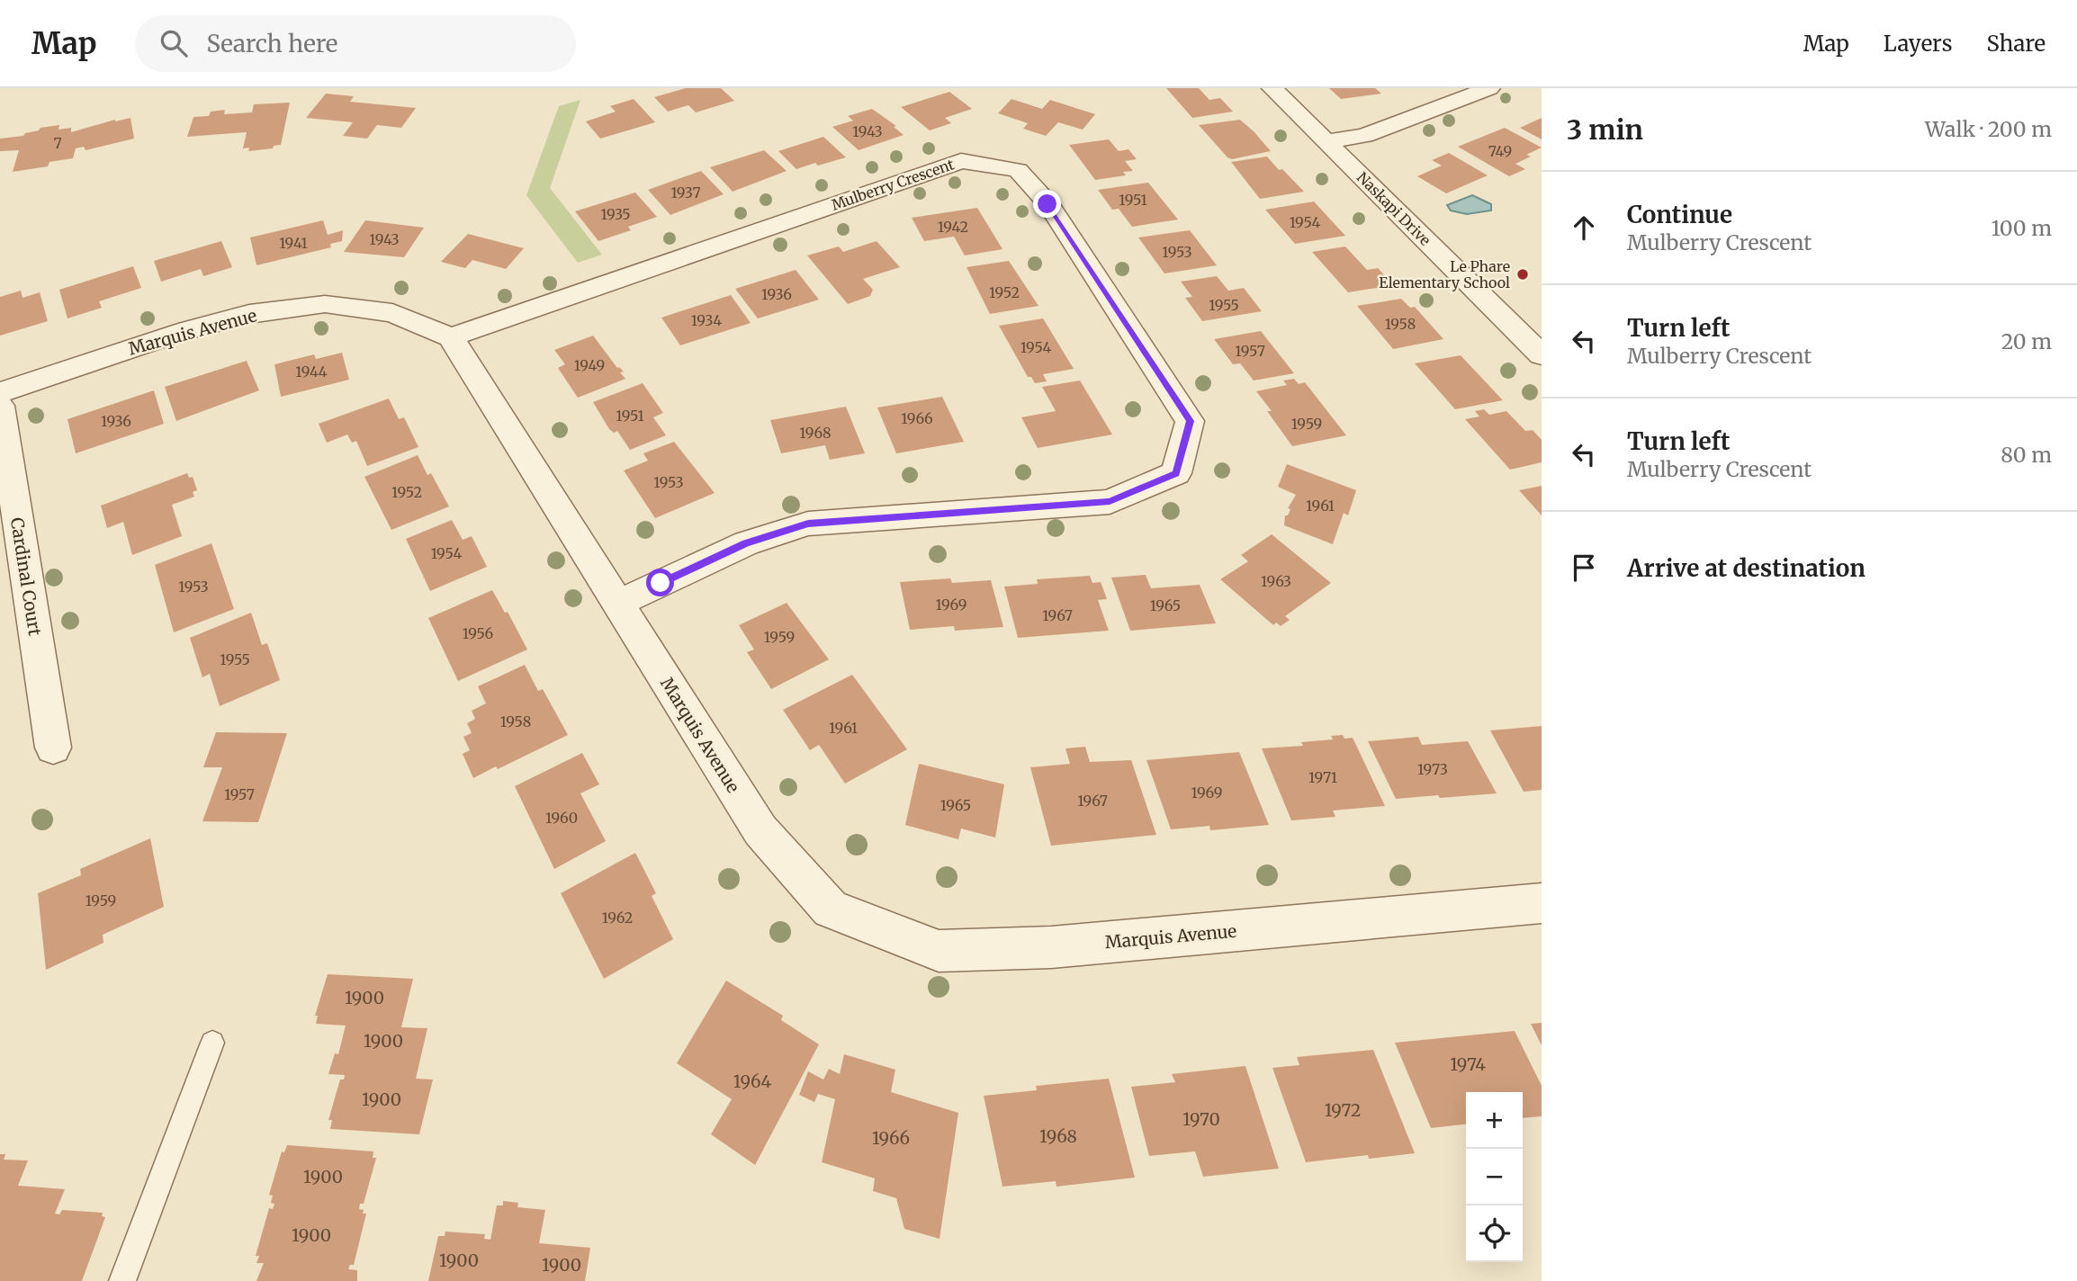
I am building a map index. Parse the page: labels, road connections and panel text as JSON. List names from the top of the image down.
{
  "streets": {
    "street": [
      "Mulberry Crescent",
      "Naskapi Drive",
      "Marquis Avenue",
      "Cardinal Court"
    ]
  },
  "crossings": [
    ["Mulberry Crescent", "Marquis Avenue"]
  ],
  "places": ["Le Phare Elementary School"],
  "house_numbers": [
    "1943",
    "7",
    "749",
    "1937",
    "1951",
    "1935",
    "1954",
    "1942",
    "1943",
    "1941",
    "1953",
    "1952",
    "1936",
    "1955",
    "1934",
    "1958",
    "1954",
    "1957",
    "1949",
    "1944",
    "1951",
    "1966",
    "1936",
    "1959",
    "1968",
    "1953",
    "1952",
    "1961",
    "1954",
    "1963",
    "1953",
    "1969",
    "1965",
    "1967",
    "1956",
    "1959",
    "1955",
    "1958",
    "1961",
    "1973",
    "1971",
    "1969",
    "1957",
    "1967",
    "1965",
    "1960",
    "1959",
    "1962",
    "1900",
    "1900",
    "1974",
    "1964",
    "1900",
    "1972",
    "1970",
    "1968",
    "1966",
    "1900",
    "1900",
    "1900",
    "1900"
  ],
  "page": {
    "header": "Map",
    "search": "Search here",
    "nav": ["Map", "Layers", "Share"],
    "heading": ["3 min", "Walk · 200 m"],
    "list": [
      ["Continue", "Mulberry Crescent", "100 m"],
      ["Turn left", "Mulberry Crescent", "20 m"],
      ["Turn left", "Mulberry Crescent", "80 m"],
      "Arrive at destination"
    ],
    "map_buttons": ["+", "−"]
  }
}
